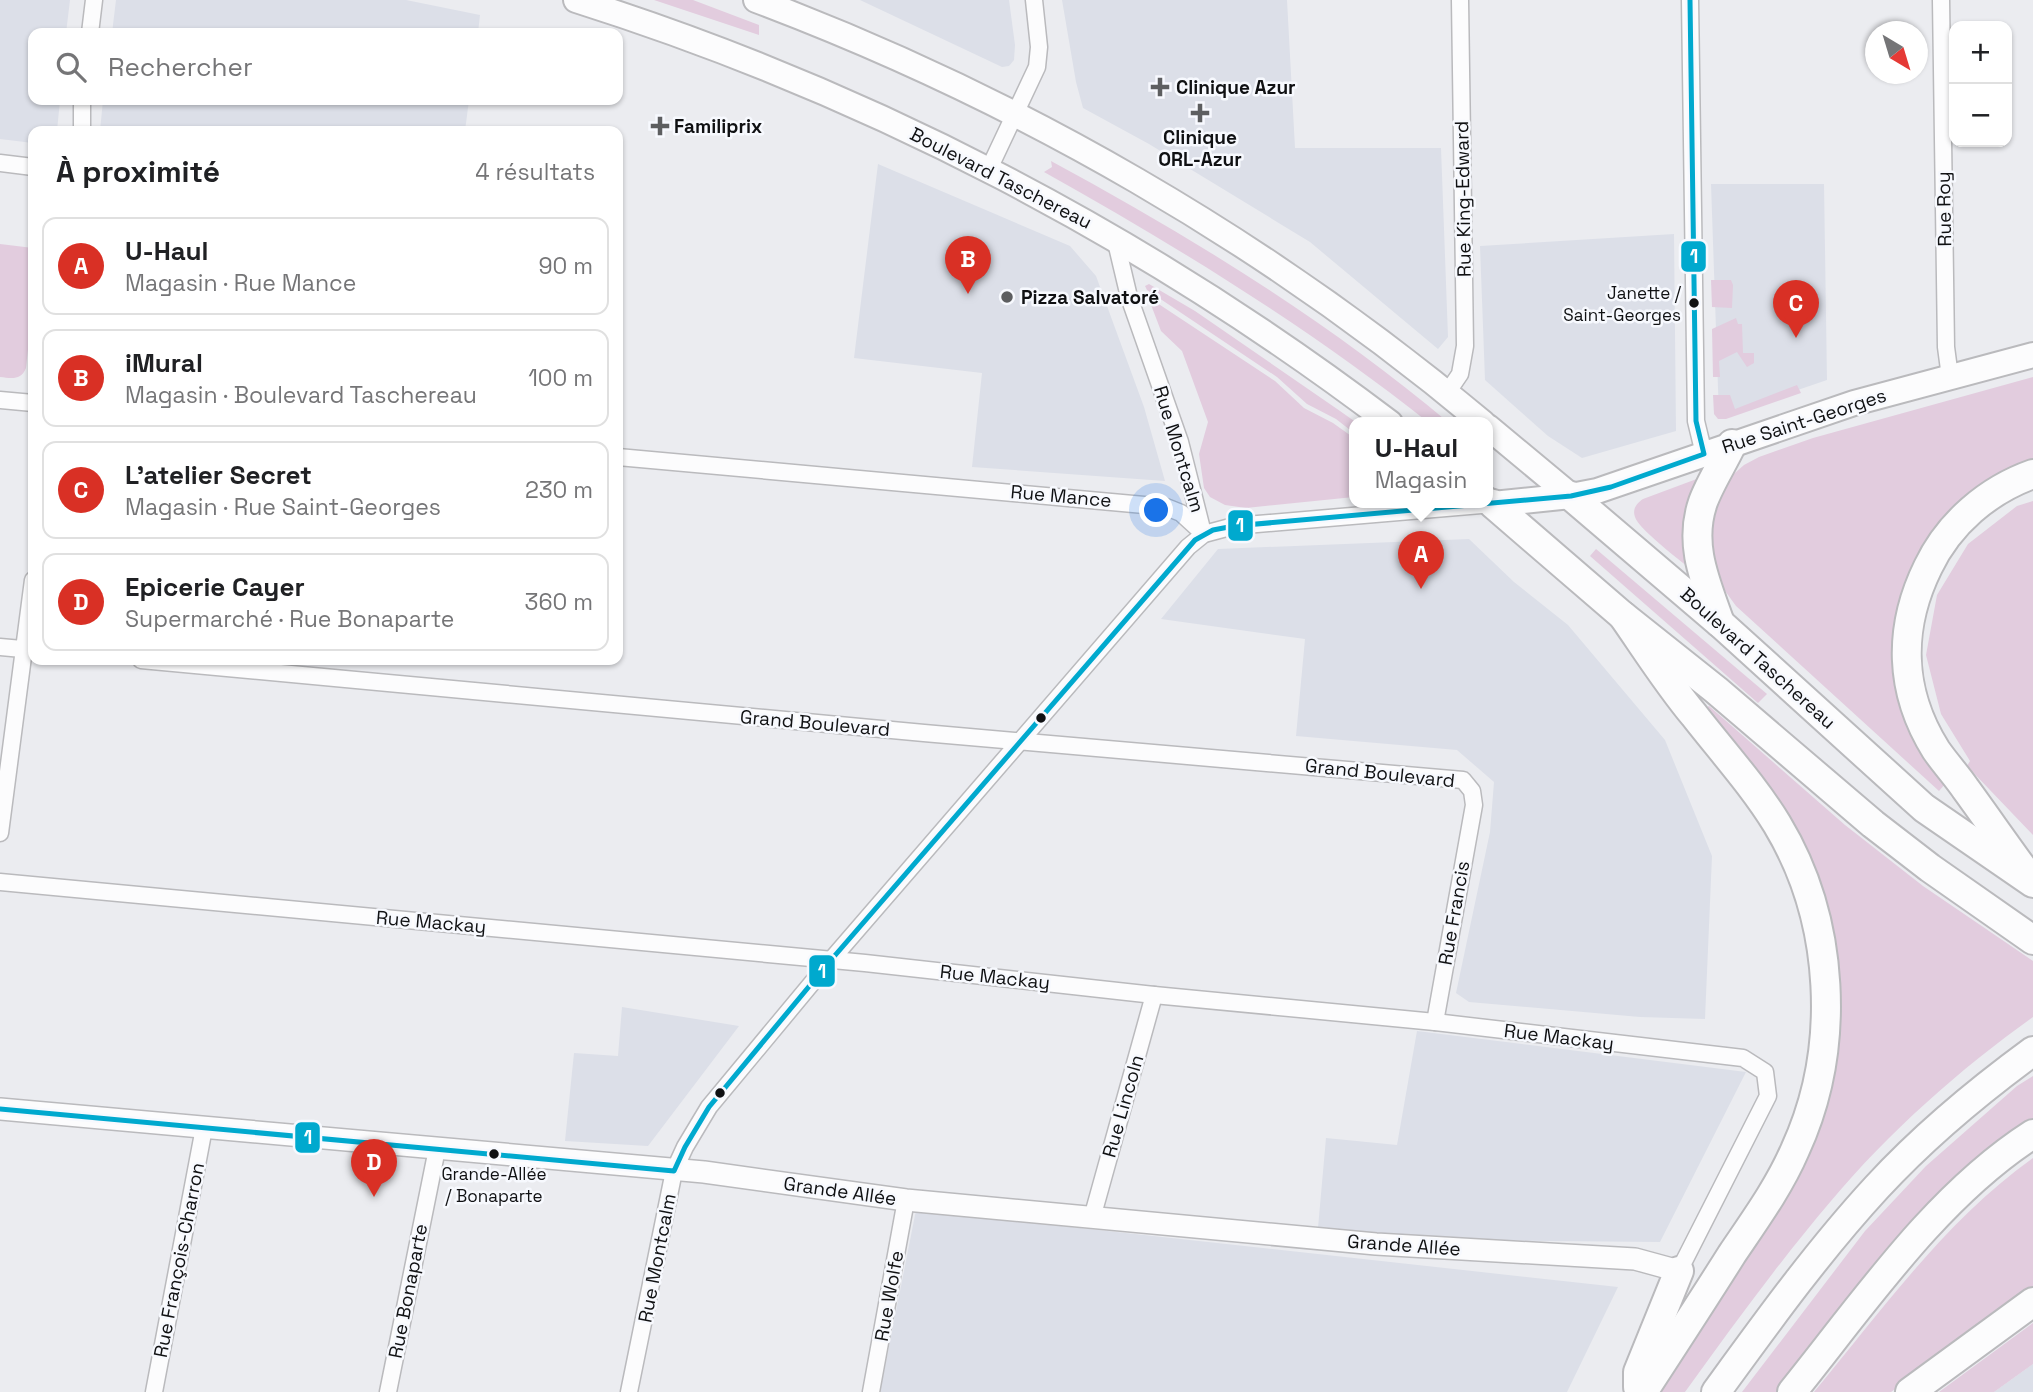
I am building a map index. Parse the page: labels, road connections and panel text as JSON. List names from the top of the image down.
{
  "streets": {
    "highway": ["Boulevard Taschereau"],
    "main road": ["Rue Saint-Georges", "Grande Allée"],
    "street": [
      "Rue King-Edward",
      "Rue Roy",
      "Rue Montcalm",
      "Rue Mance",
      "Grand Boulevard",
      "Rue Francis",
      "Rue Mackay",
      "Rue Lincoln",
      "Rue François-Charron",
      "Rue Bonaparte",
      "Rue Wolfe"
    ]
  },
  "crossings": [
    ["Boulevard Taschereau", "Rue Saint-Georges"],
    ["Boulevard Taschereau", "Rue Montcalm"],
    ["Rue Roy", "Rue Saint-Georges"],
    ["Rue Montcalm", "Rue Mance"],
    ["Rue Montcalm", "Grand Boulevard"],
    ["Rue Montcalm", "Rue Mackay"],
    ["Rue Montcalm", "Grande Allée"],
    ["Grand Boulevard", "Rue Francis"],
    ["Rue Francis", "Rue Mackay"],
    ["Rue Mackay", "Rue Lincoln"],
    ["Rue Mackay", "Grande Allée"],
    ["Rue Lincoln", "Grande Allée"],
    ["Grande Allée", "Rue François-Charron"],
    ["Grande Allée", "Rue Bonaparte"],
    ["Grande Allée", "Rue Wolfe"]
  ],
  "places": {
    "health": ["Clinique Azur", "Clinique ORL-Azur", "Familiprix"],
    "other": ["Pizza Salvatoré", "Janette / Saint-Georges", "Grande-Allée / Bonaparte"]
  },
  "lines": ["transit line 1"],
  "north": "bottom right",
  "page": {
    "map_buttons": ["+", "−"],
    "search": "Rechercher",
    "heading": ["À proximité", "4 résultats"],
    "list": [
      {
        "mark": "A",
        "name": "U-Haul",
        "note": "Magasin · Rue Mance",
        "value": "90 m"
      },
      {
        "mark": "B",
        "name": "iMural",
        "note": "Magasin · Boulevard Taschereau",
        "value": "100 m"
      },
      {
        "mark": "C",
        "name": "L'atelier Secret",
        "note": "Magasin · Rue Saint-Georges",
        "value": "230 m"
      },
      {
        "mark": "D",
        "name": "Epicerie Cayer",
        "note": "Supermarché · Rue Bonaparte",
        "value": "360 m"
      }
    ],
    "pins": [
      "B",
      "C",
      "A",
      "D"
    ],
    "popup": ["U-Haul", "Magasin"]
  }
}
